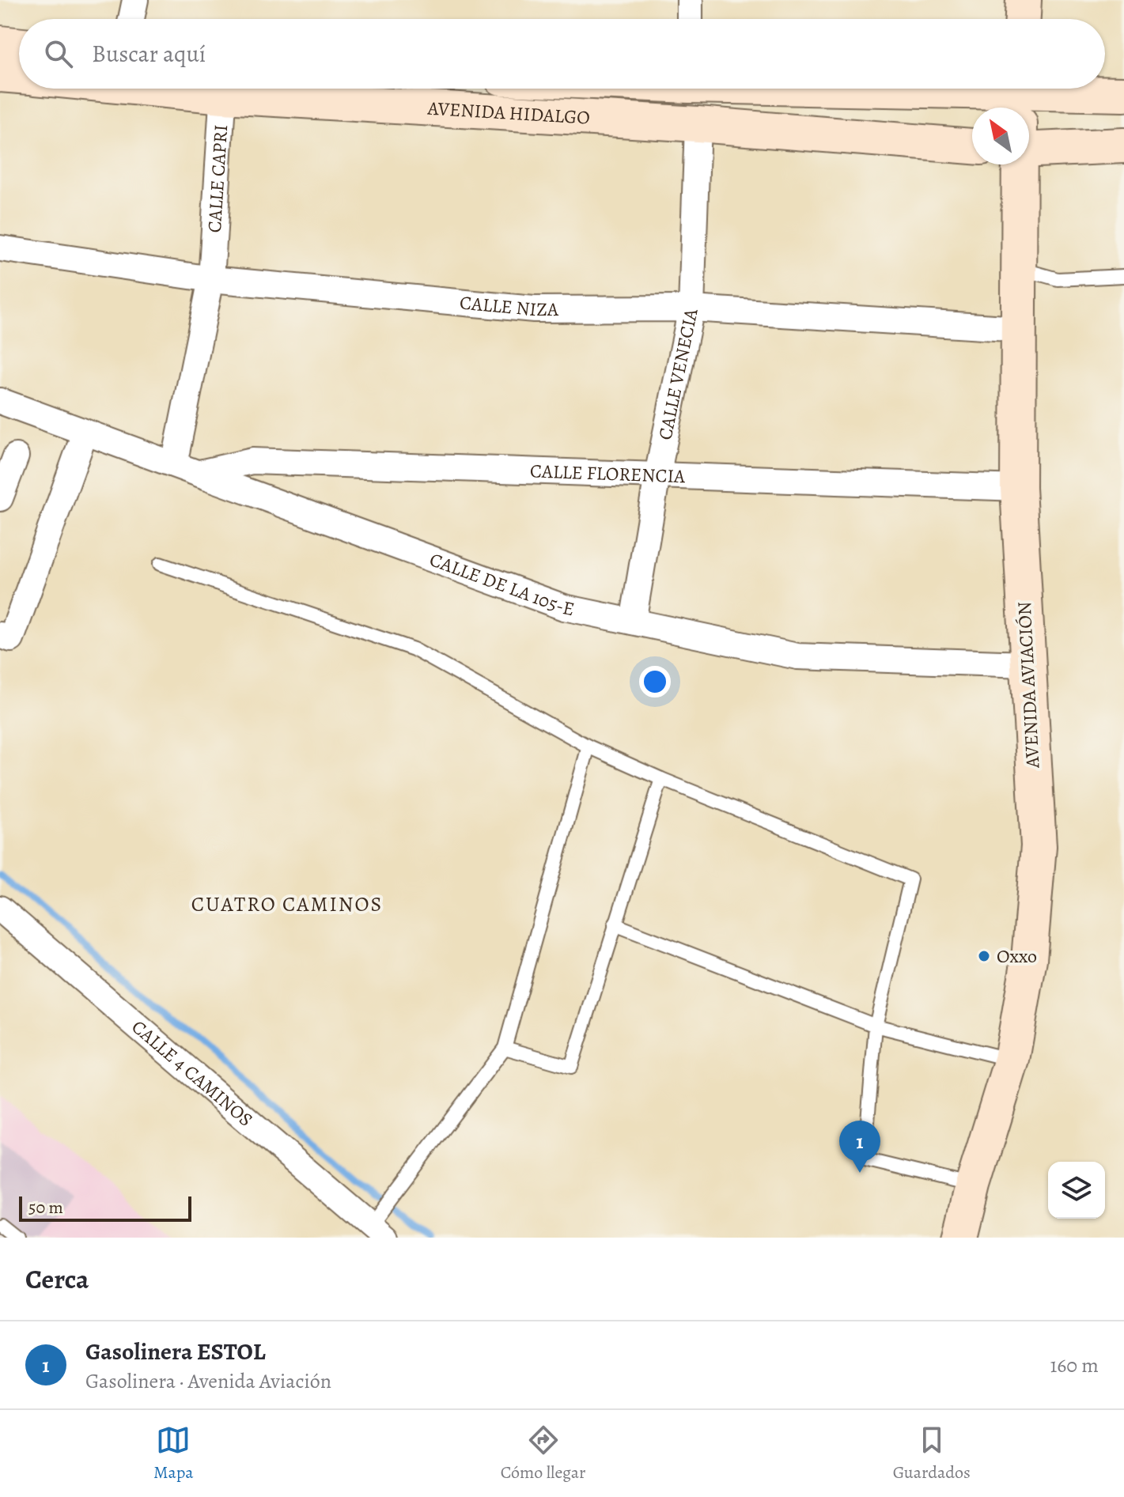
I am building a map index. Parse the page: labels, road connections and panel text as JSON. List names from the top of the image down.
{
  "streets": {
    "main road": ["AVENIDA HIDALGO", "AVENIDA AVIACIÓN"],
    "street": [
      "CALLE CAPRI",
      "CALLE NIZA",
      "CALLE VENECIA",
      "CALLE FLORENCIA",
      "CALLE DE LA 105-E",
      "CALLE 4 CAMINOS"
    ]
  },
  "crossings": [
    ["AVENIDA HIDALGO", "CALLE VENECIA"],
    ["CALLE CAPRI", "CALLE NIZA"],
    ["CALLE CAPRI", "CALLE DE LA 105-E"],
    ["CALLE NIZA", "CALLE VENECIA"],
    ["CALLE NIZA", "AVENIDA AVIACIÓN"],
    ["CALLE VENECIA", "CALLE FLORENCIA"],
    ["CALLE VENECIA", "CALLE DE LA 105-E"],
    ["CALLE FLORENCIA", "CALLE DE LA 105-E"],
    ["CALLE FLORENCIA", "AVENIDA AVIACIÓN"],
    ["CALLE DE LA 105-E", "AVENIDA AVIACIÓN"]
  ],
  "districts": ["CUATRO CAMINOS"],
  "places": ["Oxxo"],
  "scale_bar": "50 m",
  "north": "top left",
  "page": {
    "search": "Buscar aquí",
    "pins": "1",
    "scale": "50 m",
    "heading": "Cerca",
    "list": [
      {
        "mark": "1",
        "name": "Gasolinera ESTOL",
        "note": "Gasolinera · Avenida Aviación",
        "value": "160 m"
      }
    ],
    "nav": ["Mapa", "Cómo llegar", "Guardados"]
  }
}
